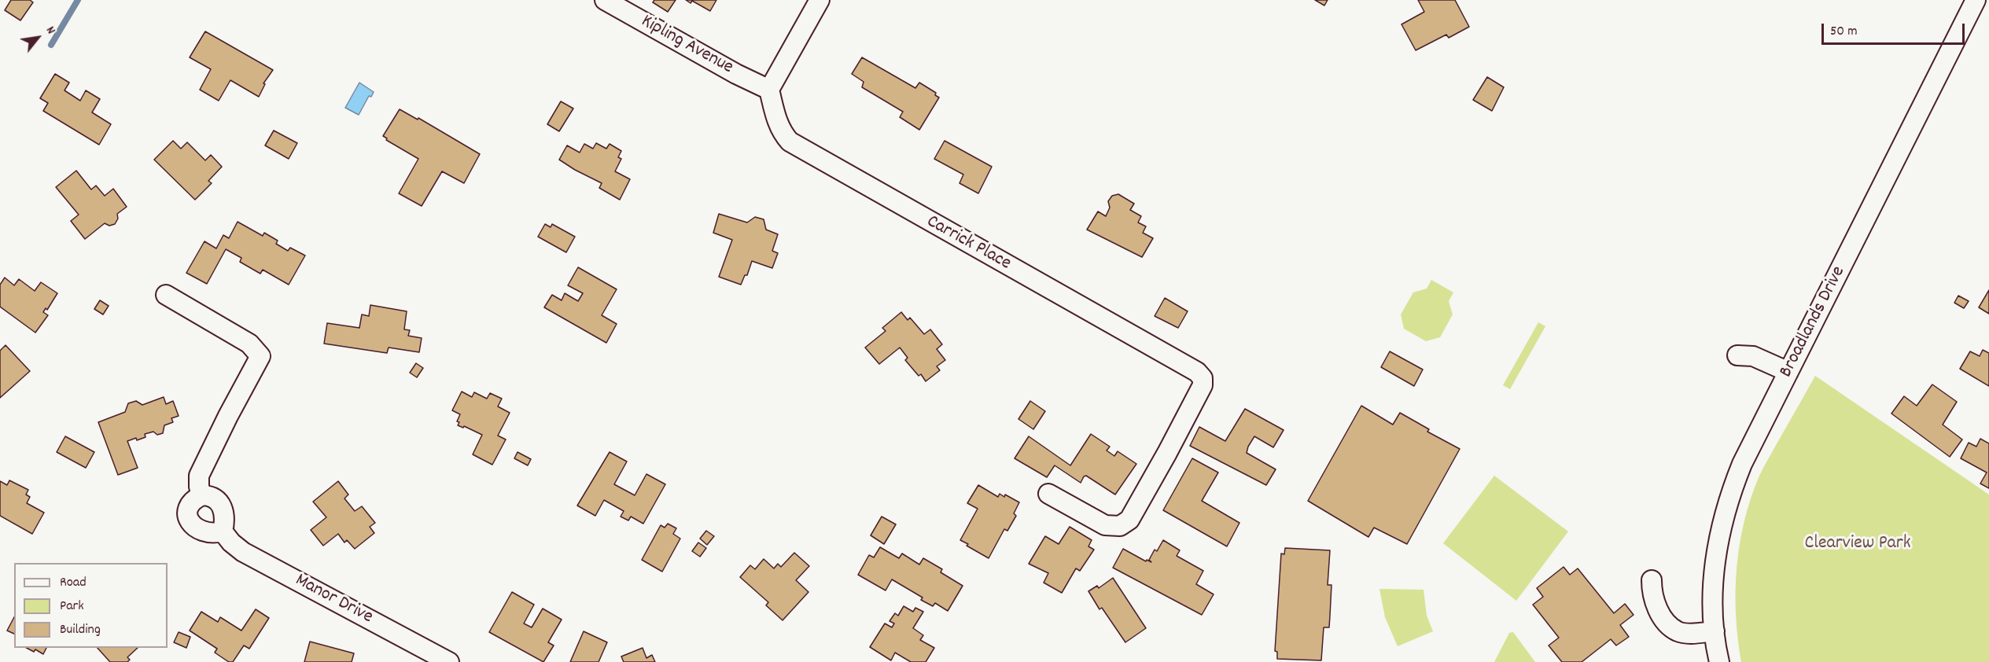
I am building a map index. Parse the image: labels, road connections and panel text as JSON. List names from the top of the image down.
{
  "streets": {
    "street": [
      "Kipling Avenue",
      "Carrick Place",
      "Broadlands Drive",
      "Manor Drive"
    ]
  },
  "crossings": [
    ["Kipling Avenue", "Carrick Place"]
  ],
  "parks": ["Clearview Park"],
  "legend": ["Road", "Park", "Building"],
  "scale_bar": "50 m",
  "north": "top right"
}
